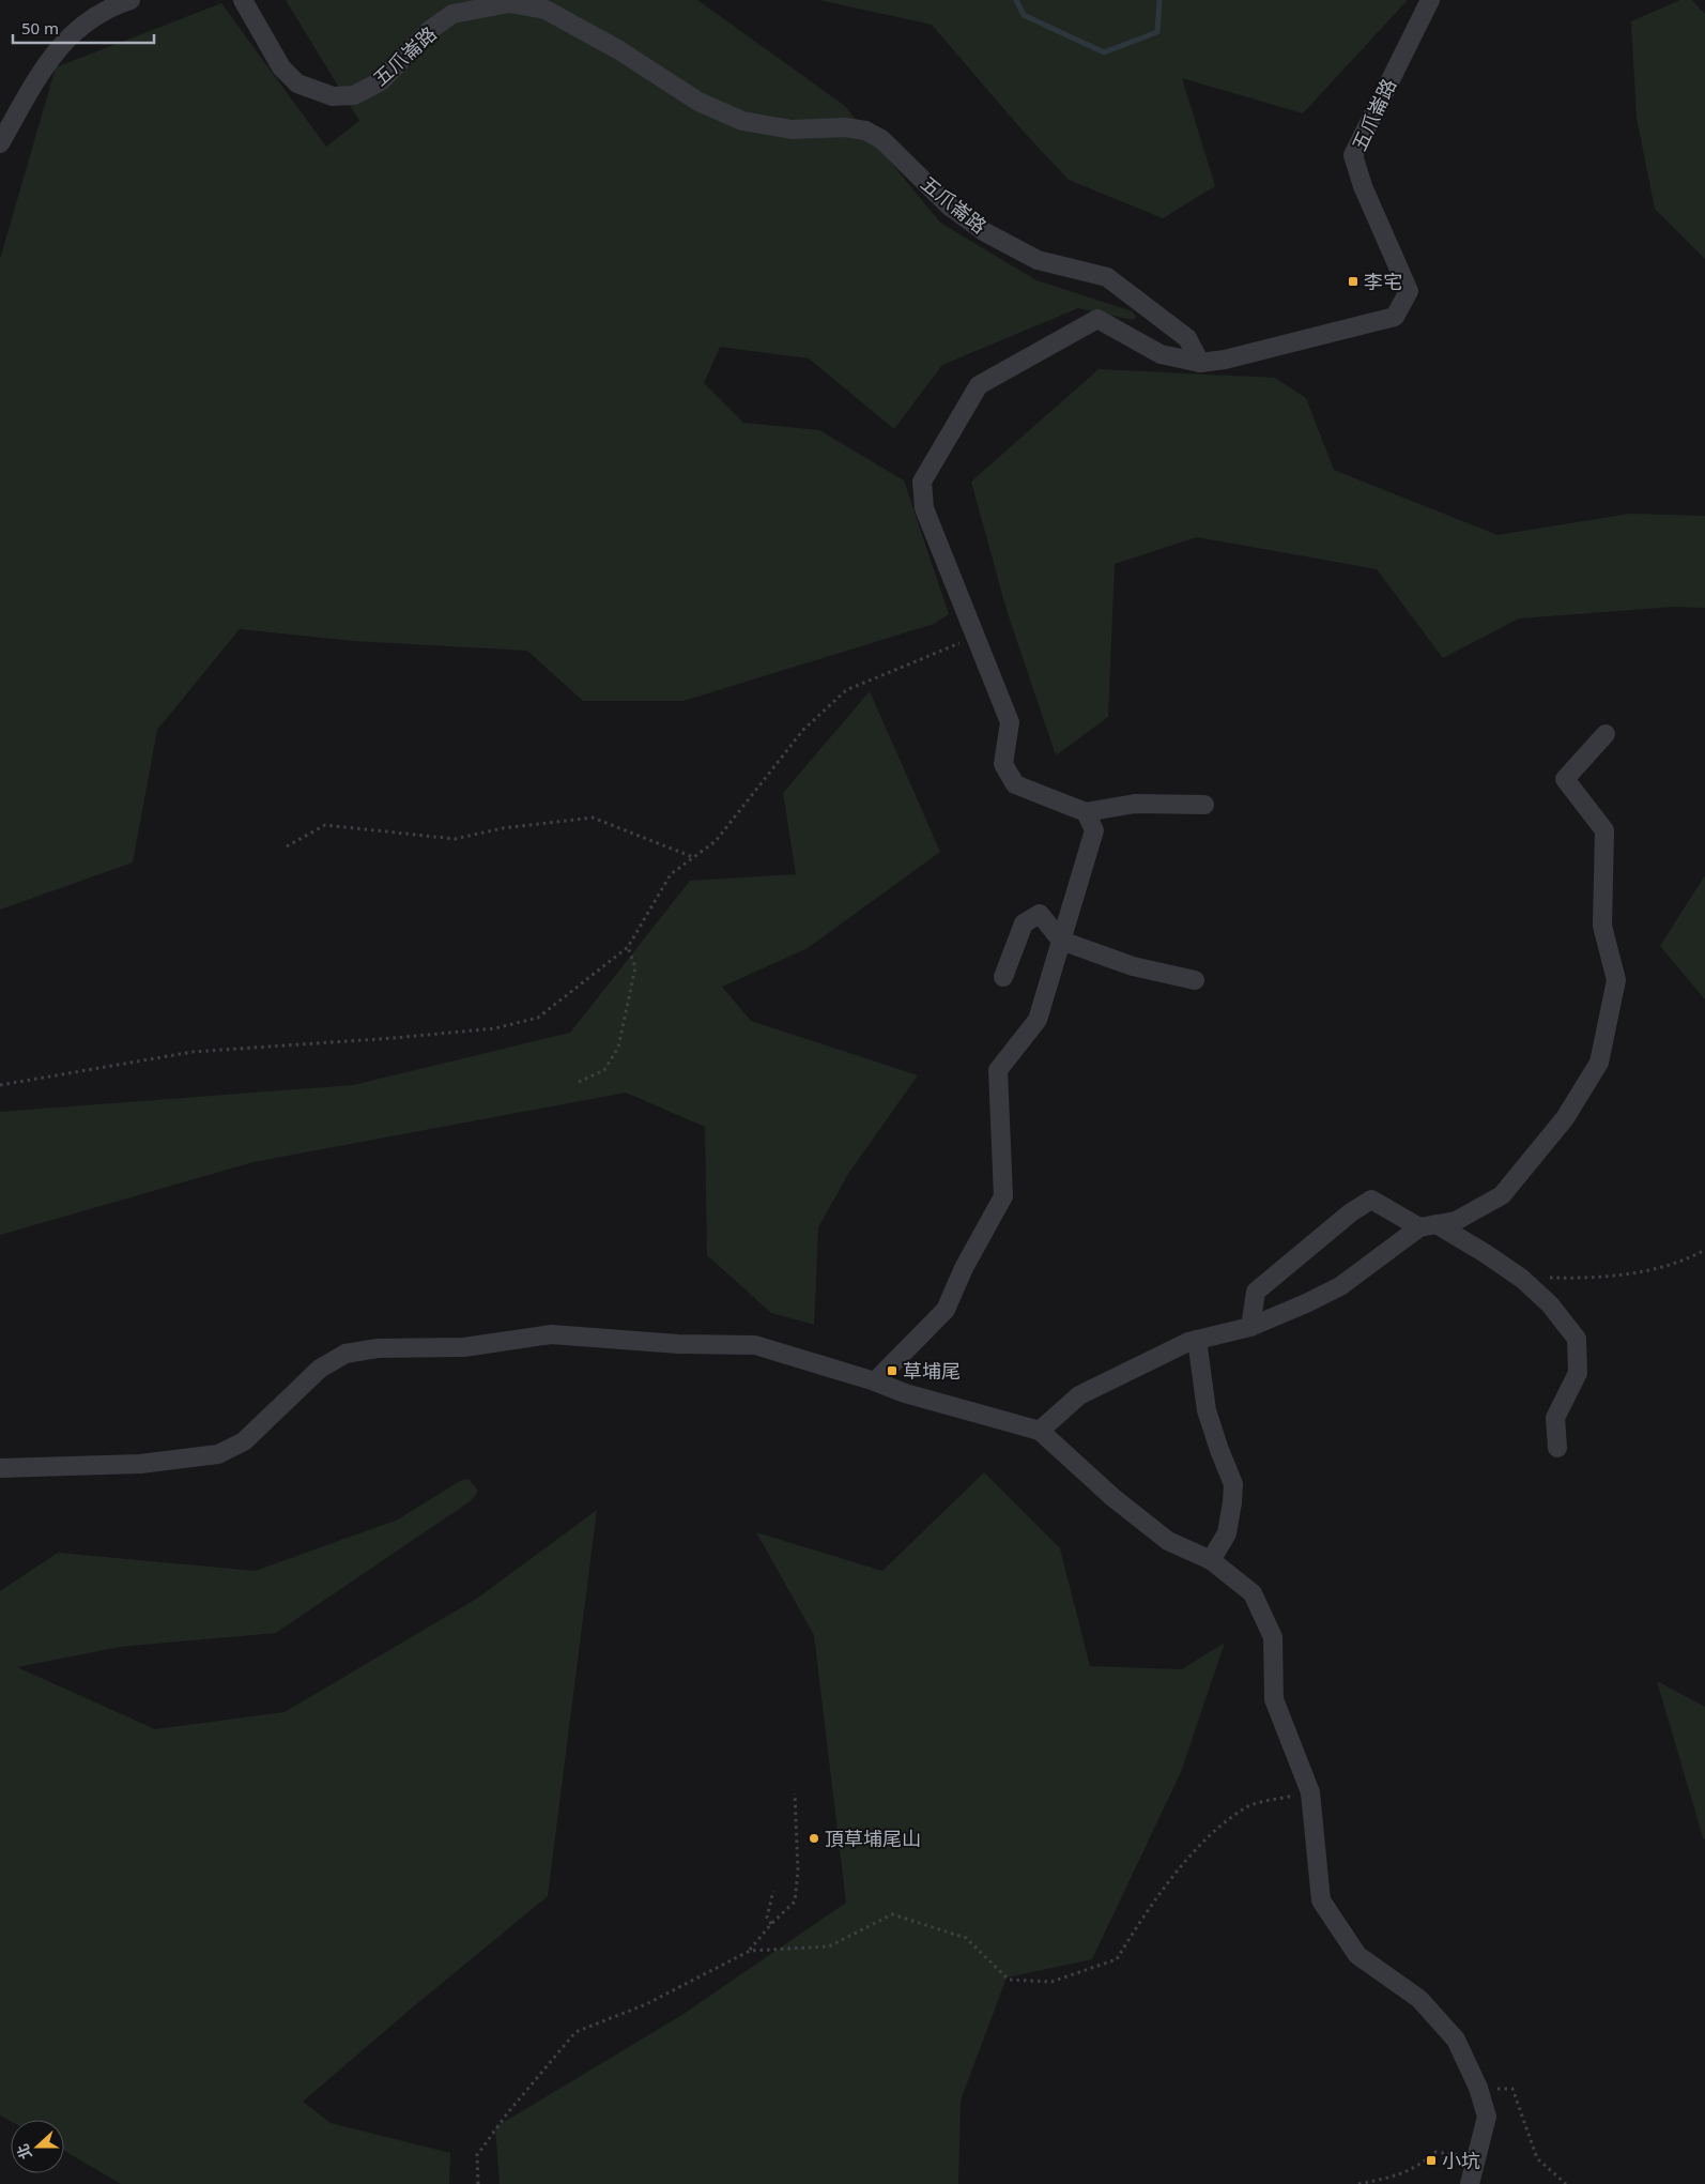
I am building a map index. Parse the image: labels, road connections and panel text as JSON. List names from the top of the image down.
{
  "streets": {
    "street": ["五爪崙路"]
  },
  "places": {
    "transit": ["李宅", "草埔尾", "小坑"],
    "other": ["頂草埔尾山"]
  },
  "scale_bar": "50 m",
  "north": "left"
}
